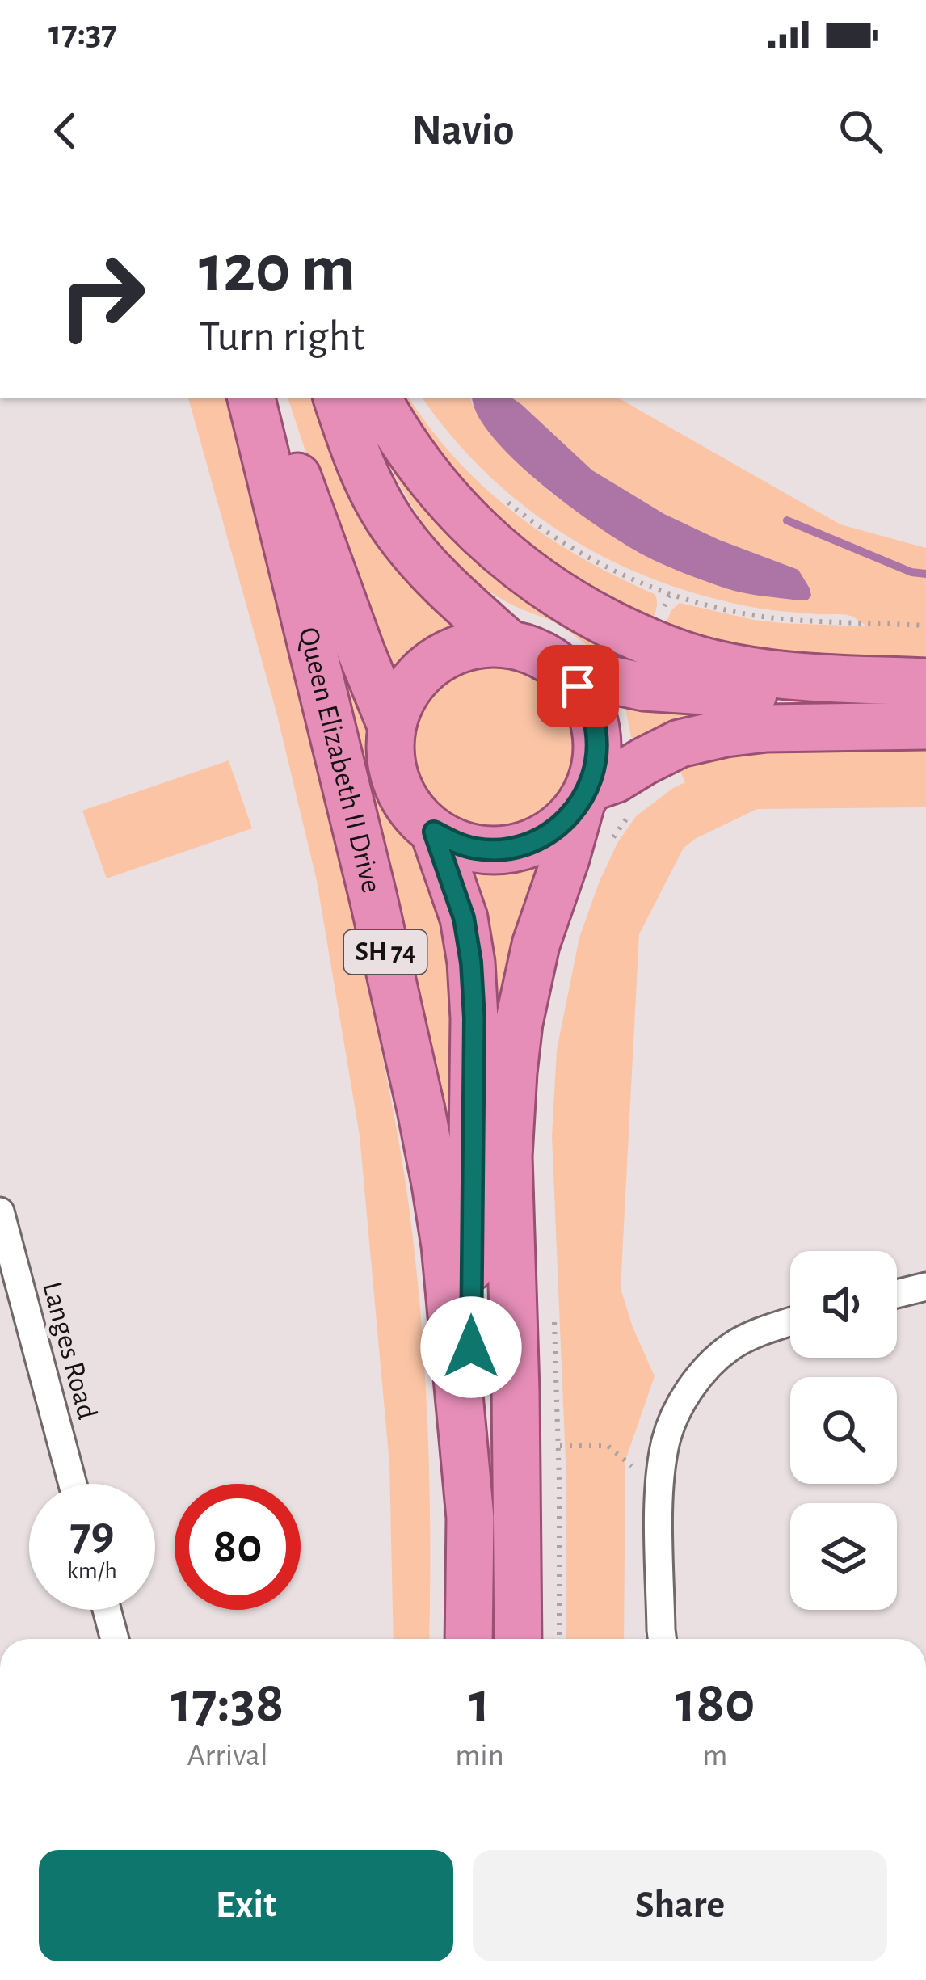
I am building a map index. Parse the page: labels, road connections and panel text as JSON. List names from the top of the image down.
{
  "streets": {
    "highway": ["Queen Elizabeth II Drive", "SH 74"],
    "street": ["Langes Road"]
  },
  "crossings": [
    ["Queen Elizabeth II Drive", "SH 74"]
  ],
  "page": {
    "status": "17:37",
    "header": "Navio",
    "turn": ["120 m", "Turn right"],
    "speed": "79 km/h",
    "limit": "80",
    "eta": [
      "17:38",
      "Arrival",
      "1",
      "min",
      "180",
      "m"
    ],
    "buttons": ["Exit", "Share"]
  }
}
